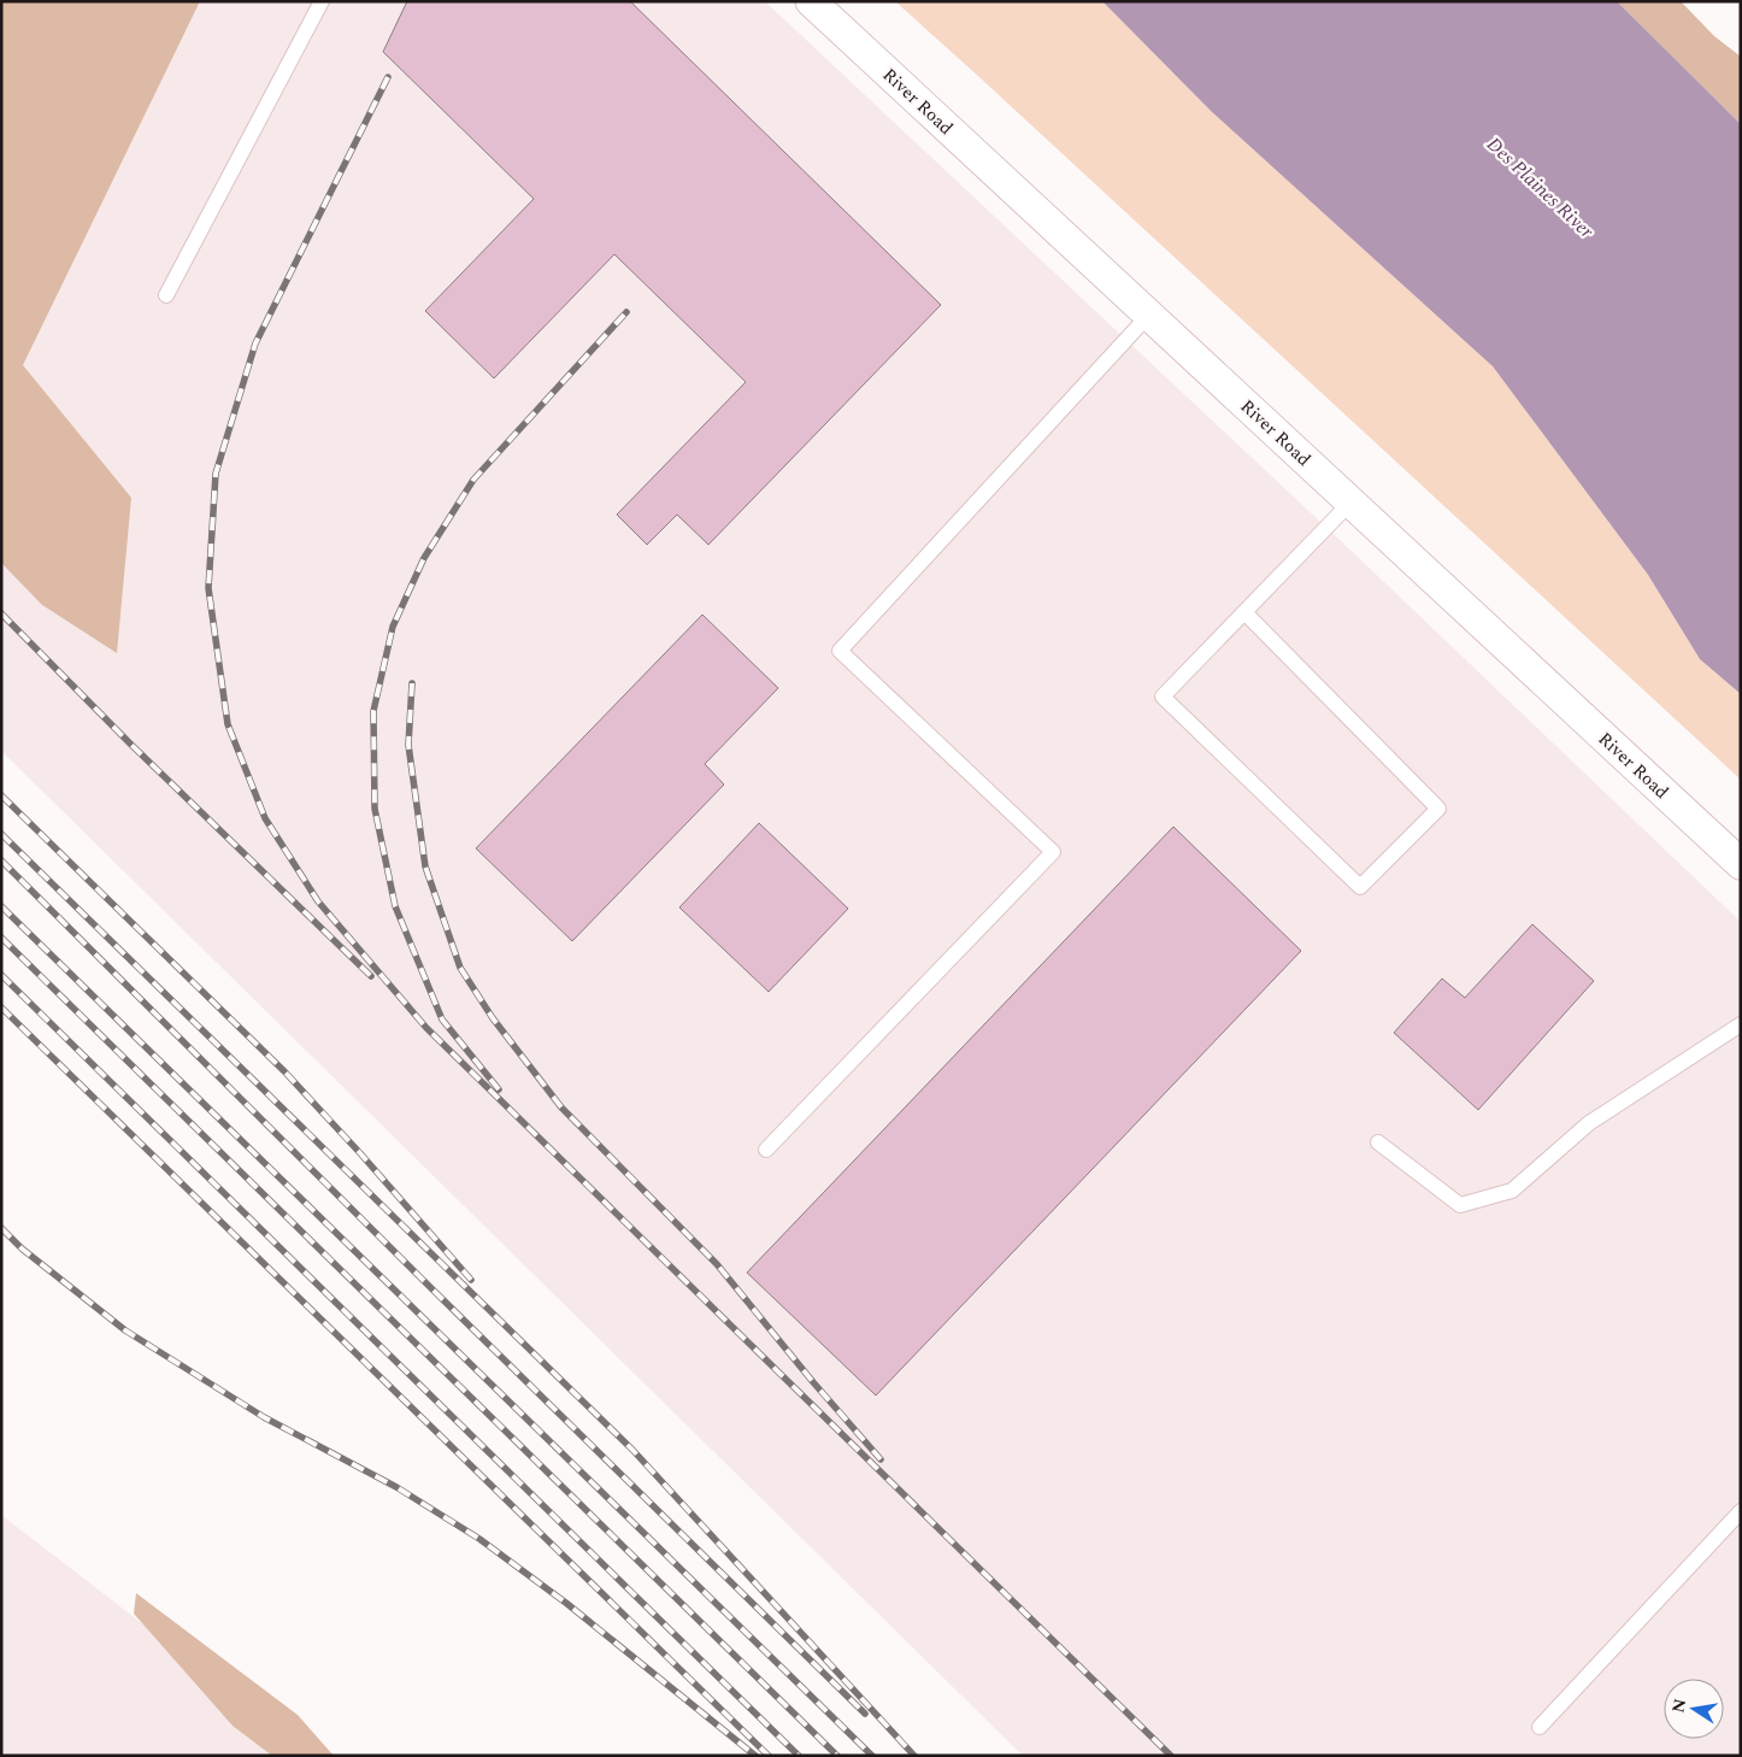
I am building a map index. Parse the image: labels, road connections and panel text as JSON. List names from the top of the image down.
{
  "streets": {
    "street": ["River Road"]
  },
  "water": ["Des Plaines River"],
  "north": "left"
}
